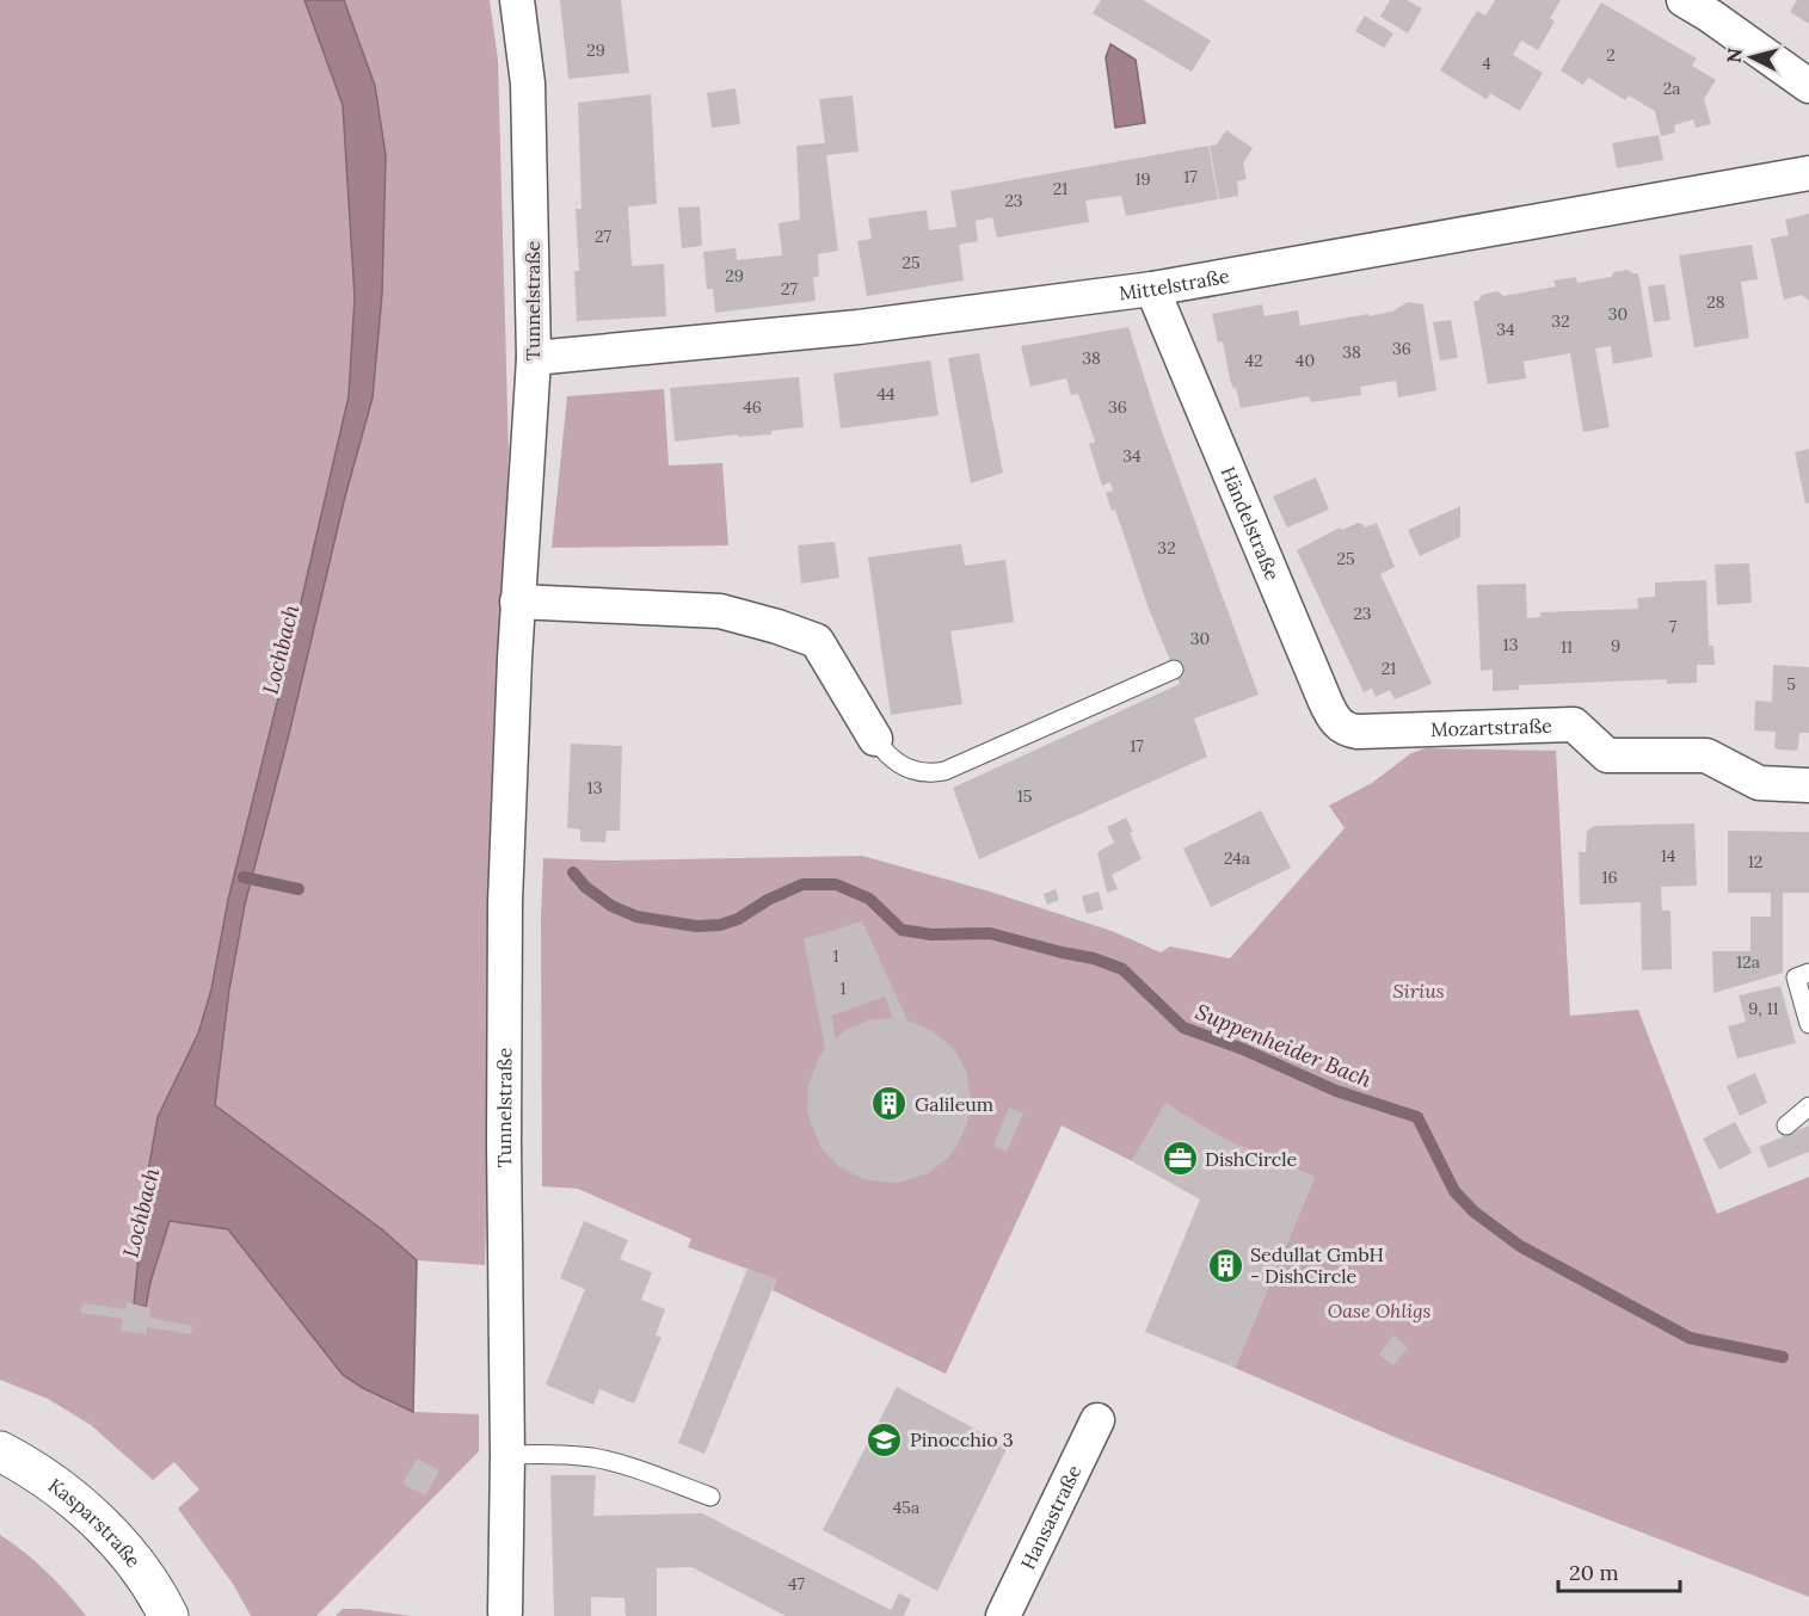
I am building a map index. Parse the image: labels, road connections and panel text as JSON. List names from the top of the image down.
{
  "streets": {
    "main road": ["Kasparstraße"],
    "street": [
      "Mittelstraße",
      "Tunnelstraße",
      "Händelstraße",
      "Mozartstraße",
      "Hansastraße"
    ]
  },
  "crossings": [
    ["Mittelstraße", "Tunnelstraße"],
    ["Mittelstraße", "Händelstraße"],
    ["Händelstraße", "Mozartstraße"]
  ],
  "water": ["Lochbach", "Suppenheider Bach"],
  "parks": ["Sirius", "Oase Ohligs"],
  "places": {
    "building": ["Galileum", "Sedullat GmbH - DishCircle"],
    "office": ["DishCircle"],
    "school or university": ["Pinocchio 3"]
  },
  "house_numbers": [
    "29",
    "2",
    "4",
    "2a",
    "17",
    "19",
    "21",
    "23",
    "27",
    "25",
    "29",
    "27",
    "28",
    "30",
    "32",
    "34",
    "36",
    "38",
    "38",
    "42",
    "40",
    "44",
    "46",
    "36",
    "34",
    "32",
    "25",
    "23",
    "7",
    "30",
    "13",
    "9",
    "11",
    "21",
    "5",
    "17",
    "13",
    "15",
    "14",
    "24a",
    "12",
    "16",
    "1",
    "12a",
    "1",
    "9, 11",
    "45a",
    "47"
  ],
  "scale_bar": "20 m",
  "north": "left"
}
